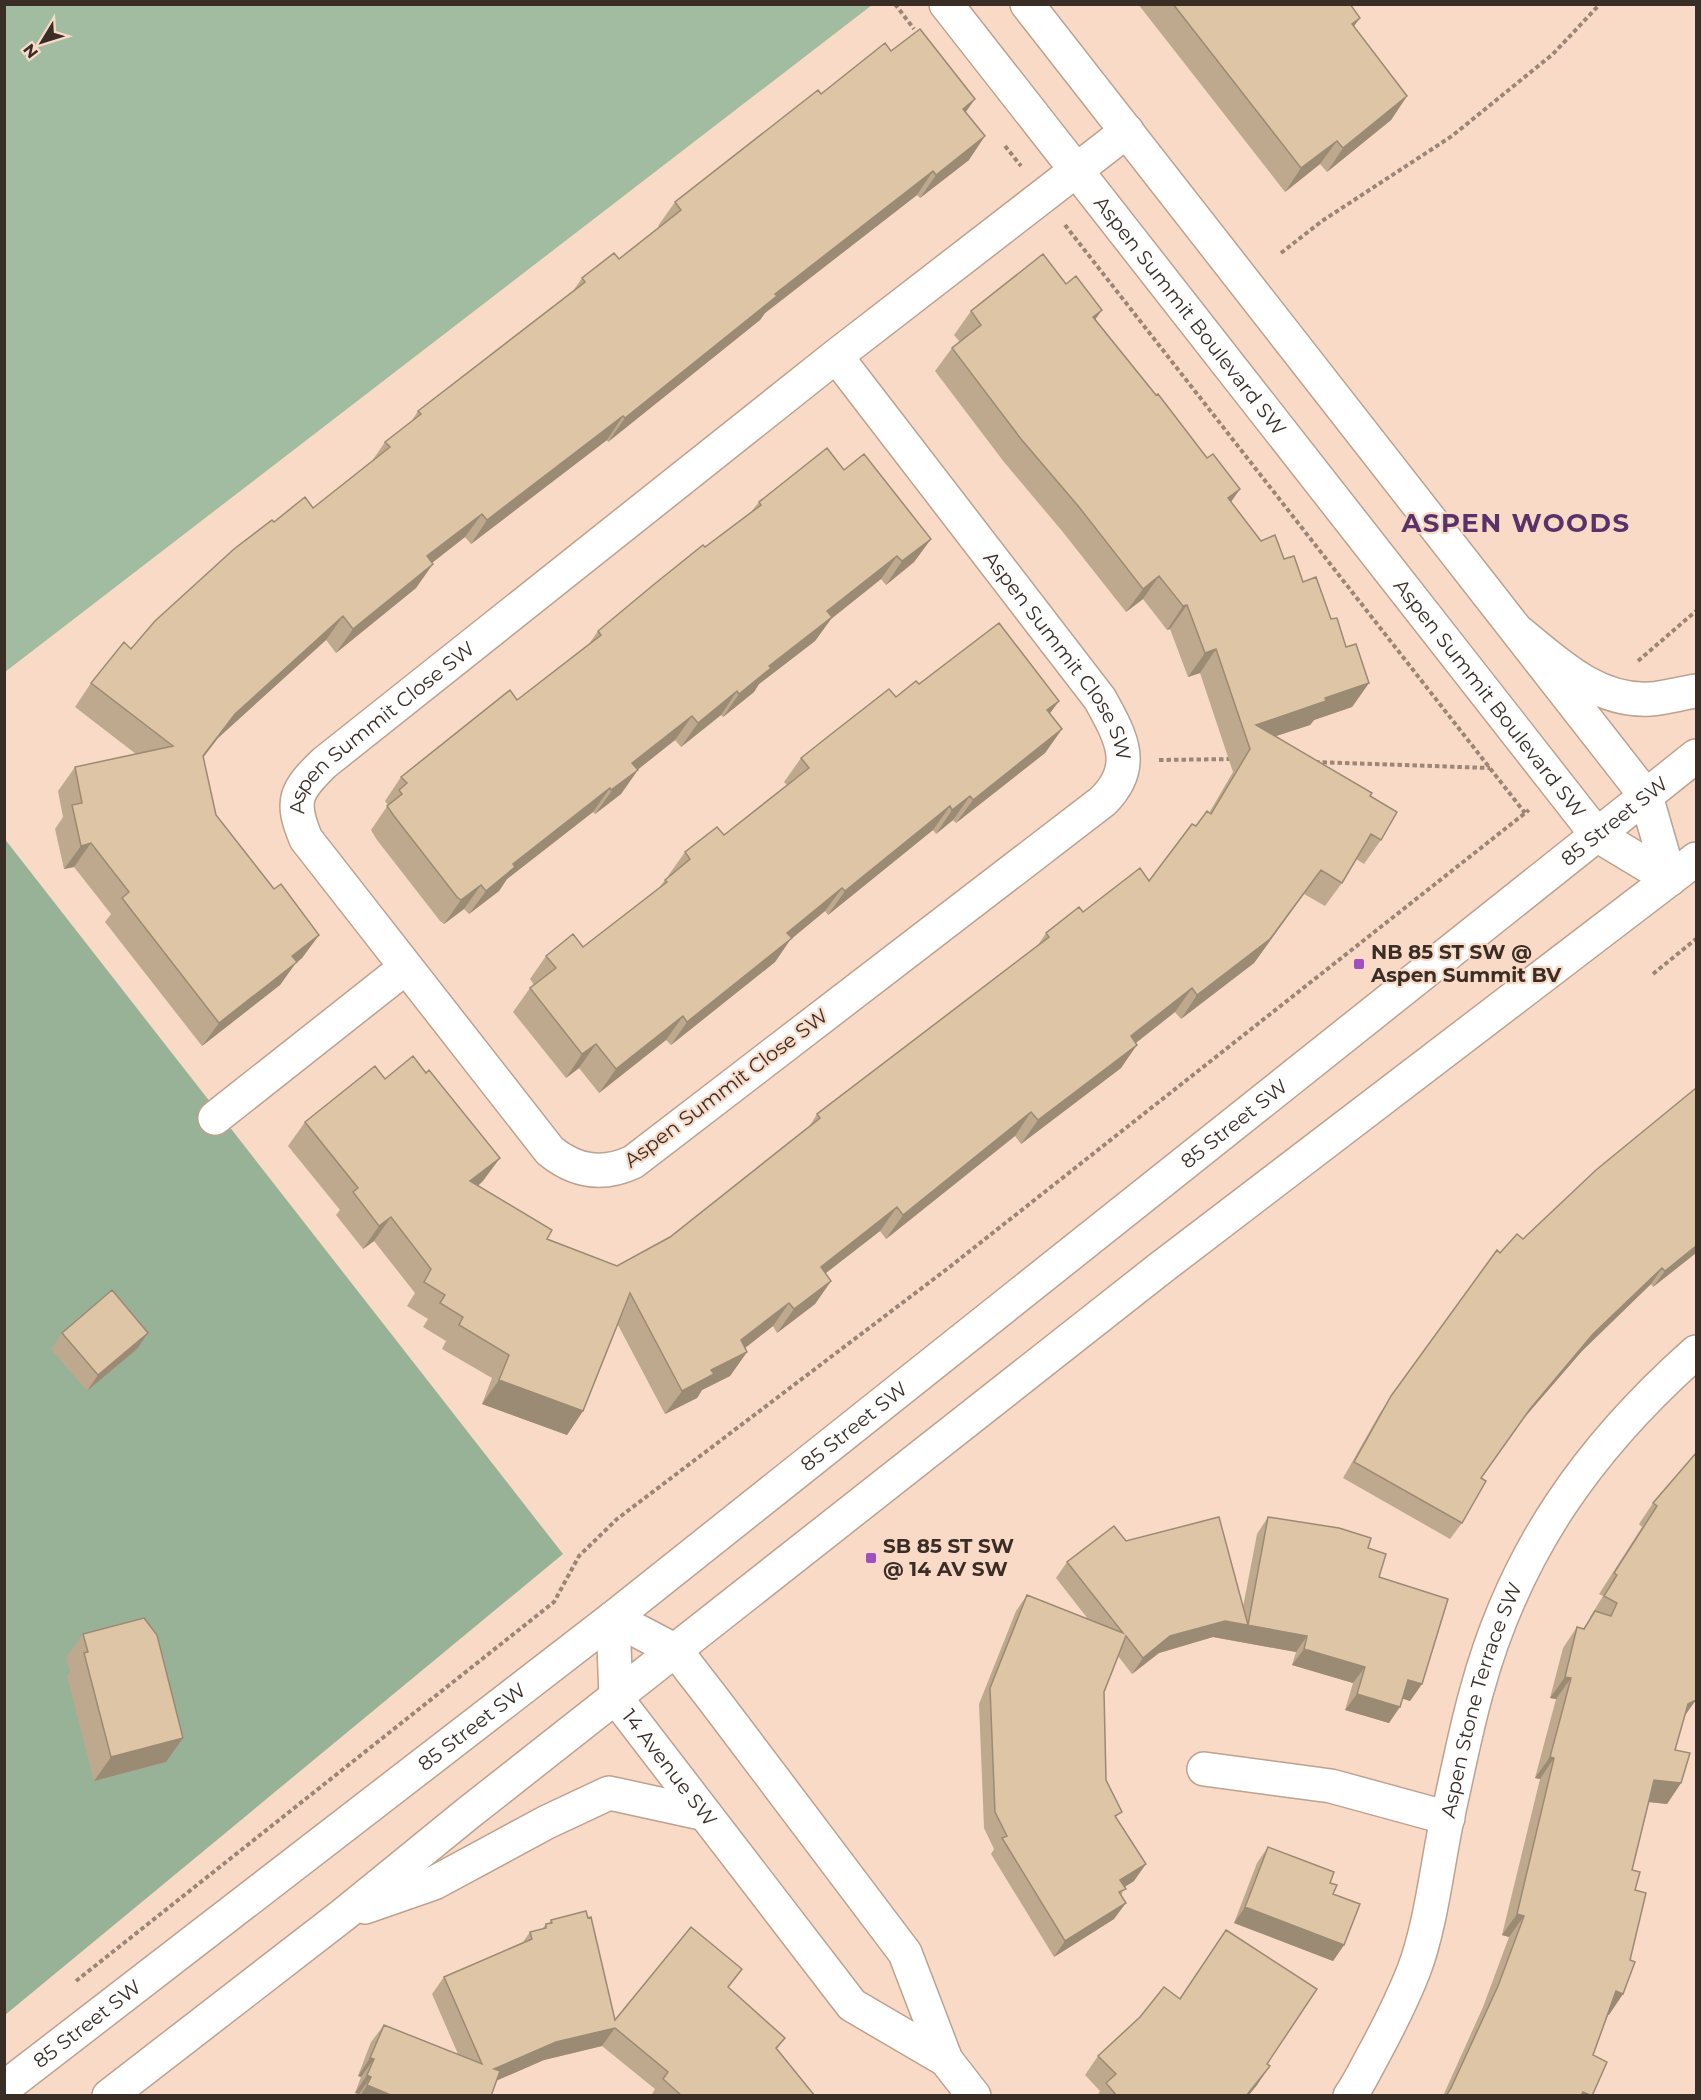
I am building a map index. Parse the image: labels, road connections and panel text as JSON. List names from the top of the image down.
{
  "streets": {
    "street": [
      "Aspen Summit Boulevard SW",
      "Aspen Summit Close SW",
      "85 Street SW",
      "Aspen Stone Terrace SW",
      "14 Avenue SW"
    ]
  },
  "crossings": [
    ["Aspen Summit Boulevard SW", "Aspen Summit Close SW"],
    ["Aspen Summit Boulevard SW", "85 Street SW"],
    ["85 Street SW", "14 Avenue SW"]
  ],
  "districts": ["ASPEN WOODS"],
  "places": {
    "transit": ["NB 85 ST SW @ Aspen Summit BV", "SB 85 ST SW @ 14 AV SW"]
  },
  "north": "bottom left"
}
